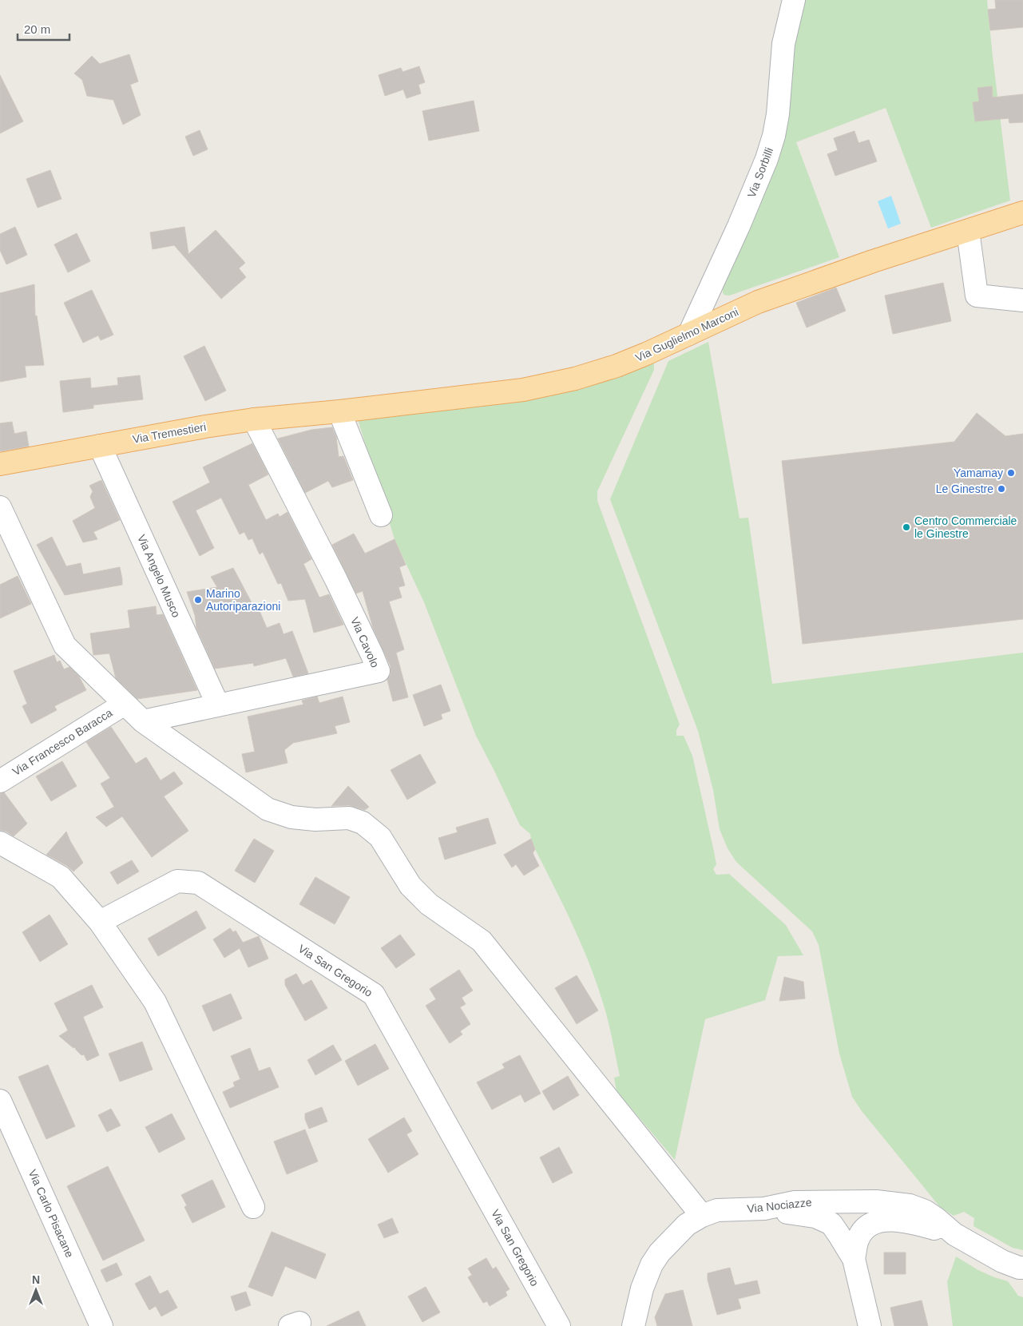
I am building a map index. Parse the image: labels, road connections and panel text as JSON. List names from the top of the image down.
{
  "streets": {
    "main road": ["Via Guglielmo Marconi", "Via Tremestieri"],
    "street": [
      "Via Sorbilli",
      "Via Angelo Musco",
      "Via Cavolo",
      "Via Francesco Baracca",
      "Via San Gregorio",
      "Via Nociazze",
      "Via Carlo Pisacane"
    ]
  },
  "crossings": [
    ["Via Sorbilli", "Via Guglielmo Marconi"],
    ["Via Guglielmo Marconi", "Via Tremestieri"],
    ["Via Tremestieri", "Via Angelo Musco"],
    ["Via Tremestieri", "Via Cavolo"],
    ["Via Angelo Musco", "Via Cavolo"]
  ],
  "places": [
    "Yamamay",
    "Le Ginestre",
    "Centro Commerciale le Ginestre",
    "Marino Autoriparazioni"
  ],
  "scale_bar": "20 m",
  "north": "top"
}
